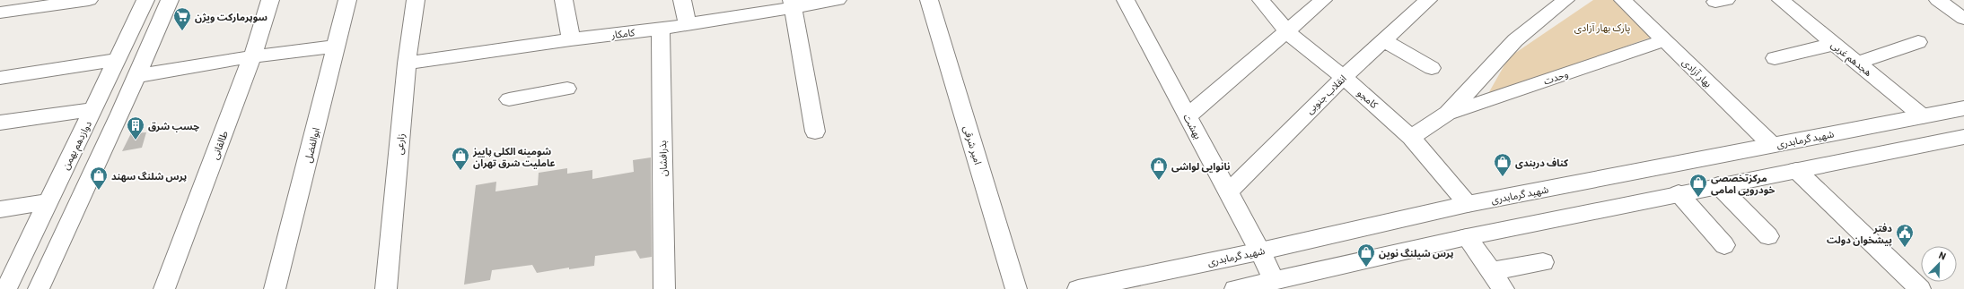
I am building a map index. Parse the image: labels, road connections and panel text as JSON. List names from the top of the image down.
{
  "streets": {
    "street": [
      "کامکار",
      "هجدهم غربی",
      "بهار آزادی",
      "وحدت",
      "انقلاب جنوبی",
      "کامجو",
      "بهشت",
      "شهید گرمابدری",
      "زارعی",
      "دوازدهم بهمن",
      "طالقانی",
      "ابوالفضل",
      "امیر شرقی",
      "بذرافشان"
    ]
  },
  "crossings": [
    ["کامکار", "زارعی"],
    ["کامکار", "بذرافشان"],
    ["هجدهم غربی", "شهید گرمابدری"],
    ["بهار آزادی", "وحدت"],
    ["بهار آزادی", "شهید گرمابدری"],
    ["وحدت", "کامجو"],
    ["انقلاب جنوبی", "کامجو"],
    ["انقلاب جنوبی", "بهشت"],
    ["کامجو", "شهید گرمابدری"],
    ["بهشت", "شهید گرمابدری"]
  ],
  "parks": ["پارک بهار آزادی"],
  "places": {
    "supermarket": ["سوپرمارکت ویژن"],
    "building": ["چسب شرق"],
    "shop": [
      "شومینه الکلی پاییز عاملیت شرق تهران",
      "کناف دربندی",
      "نانوایی لواشی",
      "پرس شلنگ سهند",
      "مرکزتخصصی خودرویی امامی",
      "پرس شیلنگ نوین"
    ],
    "public building": ["دفتر پیشخوان دولت"]
  },
  "north": "top right"
}
